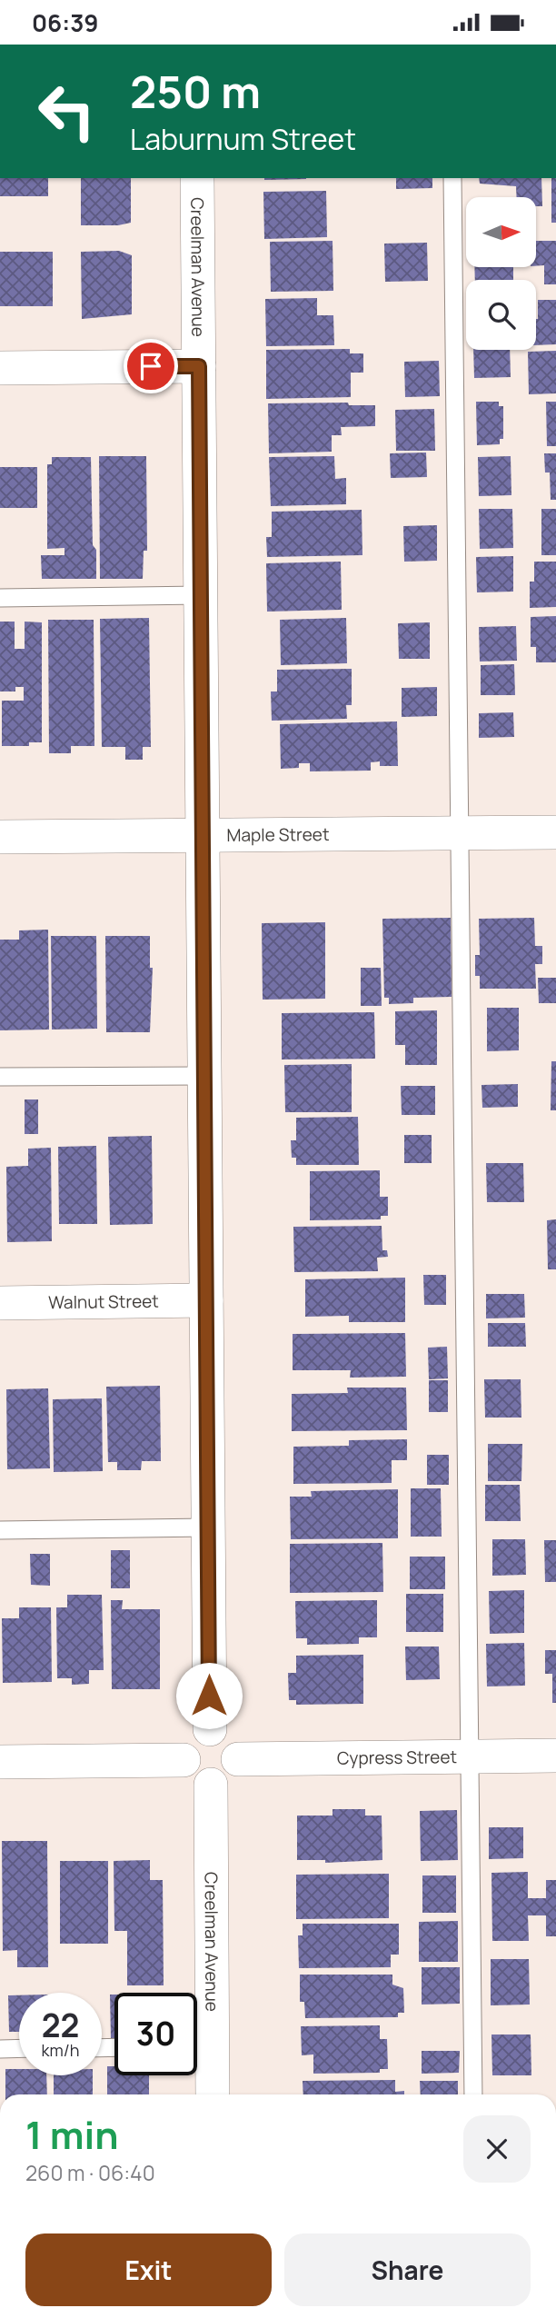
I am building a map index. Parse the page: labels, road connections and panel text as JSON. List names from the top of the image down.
{
  "streets": {
    "street": [
      "Creelman Avenue",
      "Maple Street",
      "Walnut Street",
      "Cypress Street"
    ]
  },
  "crossings": [
    ["Creelman Avenue", "Maple Street"],
    ["Creelman Avenue", "Walnut Street"],
    ["Creelman Avenue", "Cypress Street"]
  ],
  "north": "right",
  "page": {
    "status": "06:39",
    "turn": ["250 m", "Laburnum Street"],
    "speed": "22 km/h",
    "limit": "30",
    "heading": ["1 min", "260 m · 06:40"],
    "buttons": ["Exit", "Share"]
  }
}
